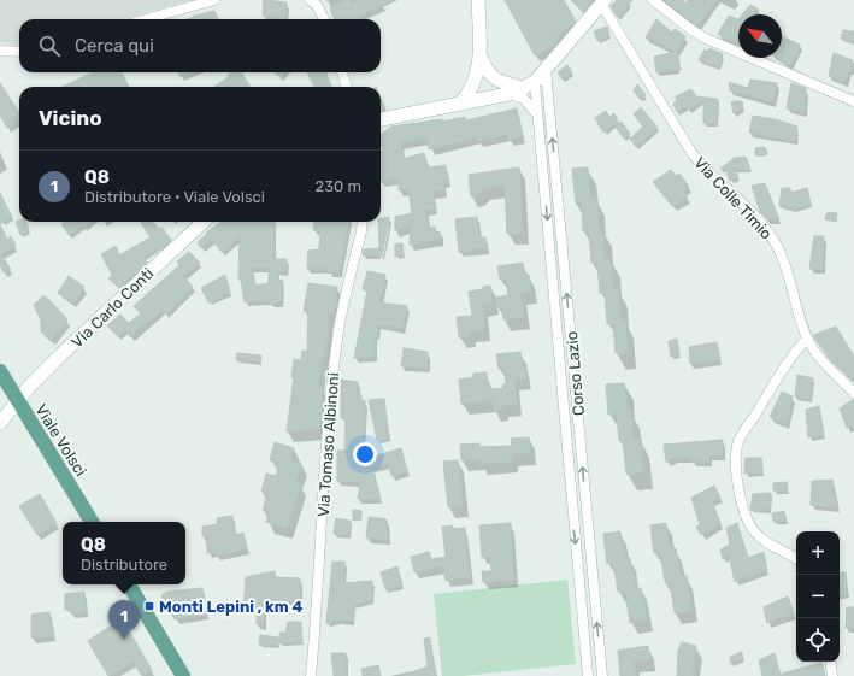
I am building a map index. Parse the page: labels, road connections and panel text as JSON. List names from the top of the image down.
{
  "streets": {
    "main road": ["Viale Volsci"],
    "street": [
      "Via Colle Timio",
      "Via Carlo Conti",
      "Corso Lazio",
      "Via Tomaso Albinoni"
    ]
  },
  "crossings": [
    ["Via Carlo Conti", "Viale Volsci"]
  ],
  "places": {
    "transit": ["Monti Lepini , km 4"]
  },
  "north": "top left",
  "page": {
    "search": "Cerca qui",
    "heading": "Vicino",
    "list": [
      {
        "mark": "1",
        "name": "Q8",
        "note": "Distributore · Viale Volsci",
        "value": "230 m"
      }
    ],
    "popup": ["Q8", "Distributore"],
    "map_buttons": ["+", "−"],
    "pins": "1"
  }
}
